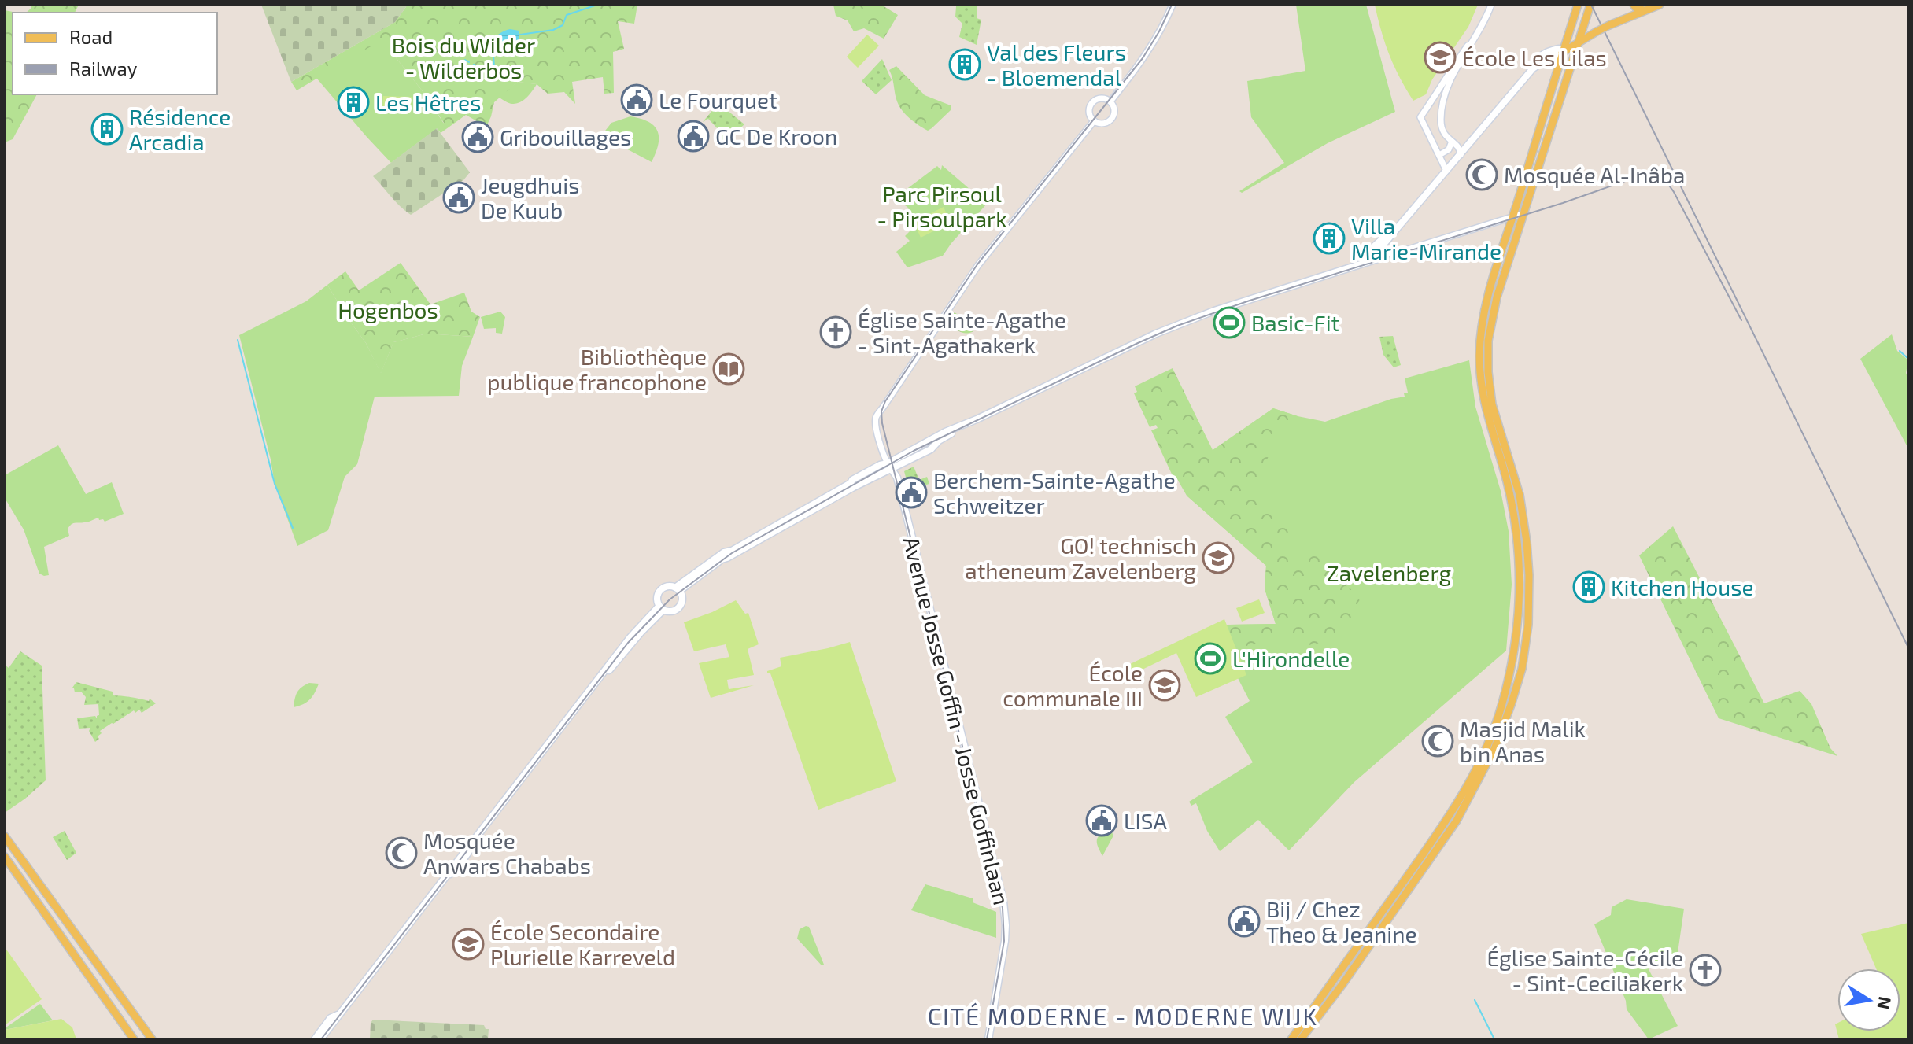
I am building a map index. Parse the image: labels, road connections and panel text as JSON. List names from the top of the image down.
{
  "streets": {
    "main road": ["Avenue Josse Goffin - Josse Goffinlaan"]
  },
  "districts": ["CITÉ MODERNE - MODERNE WIJK"],
  "parks": [
    "Bois du Wilder - Wilderbos",
    "Parc Pirsoul - Pirsoulpark",
    "Hogenbos",
    "Zavelenberg"
  ],
  "places": {
    "school or university": [
      "École Les Lilas",
      "GO! technisch atheneum Zavelenberg",
      "École communale III",
      "École Secondaire Plurielle Karreveld"
    ],
    "building": [
      "Val des Fleurs - Bloemendal",
      "Les Hêtres",
      "Résidence Arcadia",
      "Villa Marie-Mirande",
      "Kitchen House"
    ],
    "public building": [
      "Le Fourquet",
      "GC De Kroon",
      "Gribouillages",
      "Jeugdhuis De Kuub",
      "Berchem-Sainte-Agathe Schweitzer",
      "LISA",
      "Bij / Chez Theo & Jeanine"
    ],
    "mosque": ["Mosquée Al-Inâba", "Masjid Malik bin Anas", "Mosquée Anwars Chababs"],
    "sports": ["Basic-Fit", "L'Hirondelle"],
    "church": ["Église Sainte-Agathe - Sint-Agathakerk", "Église Sainte-Cécile - Sint-Ceciliakerk"],
    "library": ["Bibliothèque publique francophone"]
  },
  "legend": ["Road", "Railway"],
  "north": "right"
}
